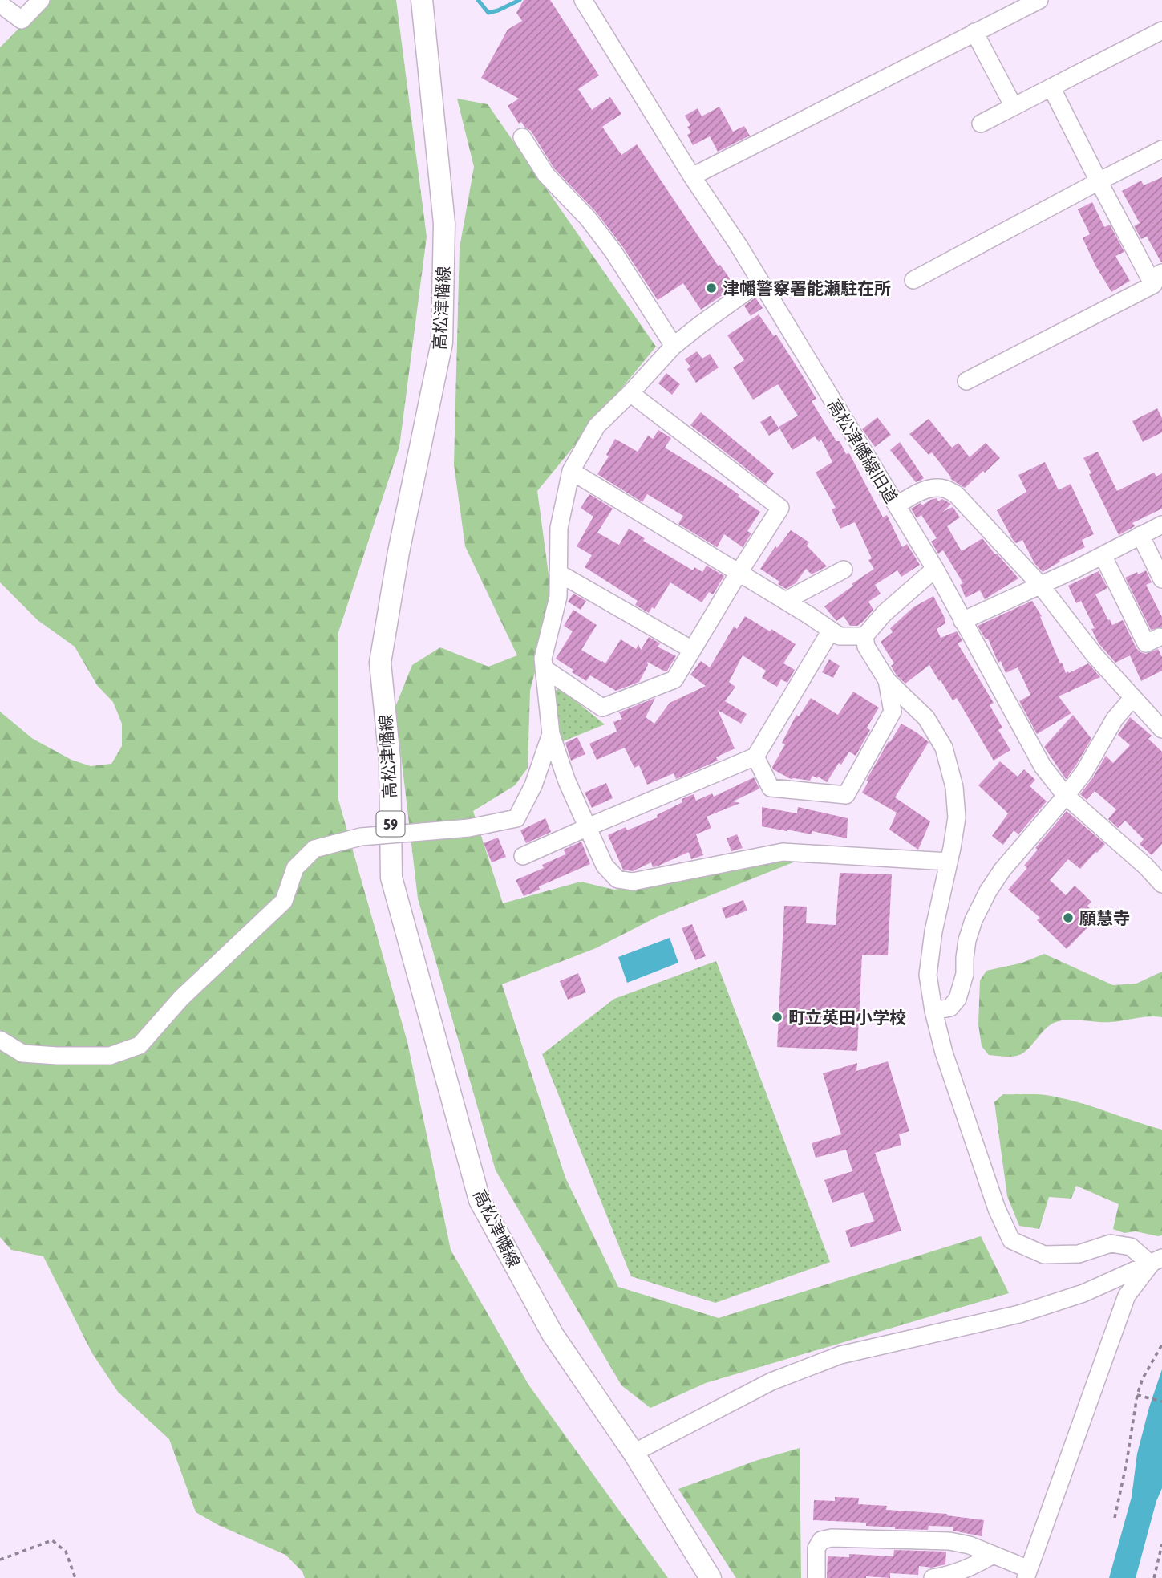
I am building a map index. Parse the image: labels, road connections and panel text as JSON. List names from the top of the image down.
{
  "streets": {
    "main road": ["高松津幡線", "59"],
    "street": ["高松津幡線旧道"]
  },
  "places": ["津幡警察署能瀬駐在所", "願慧寺", "町立英田小学校"]
}
